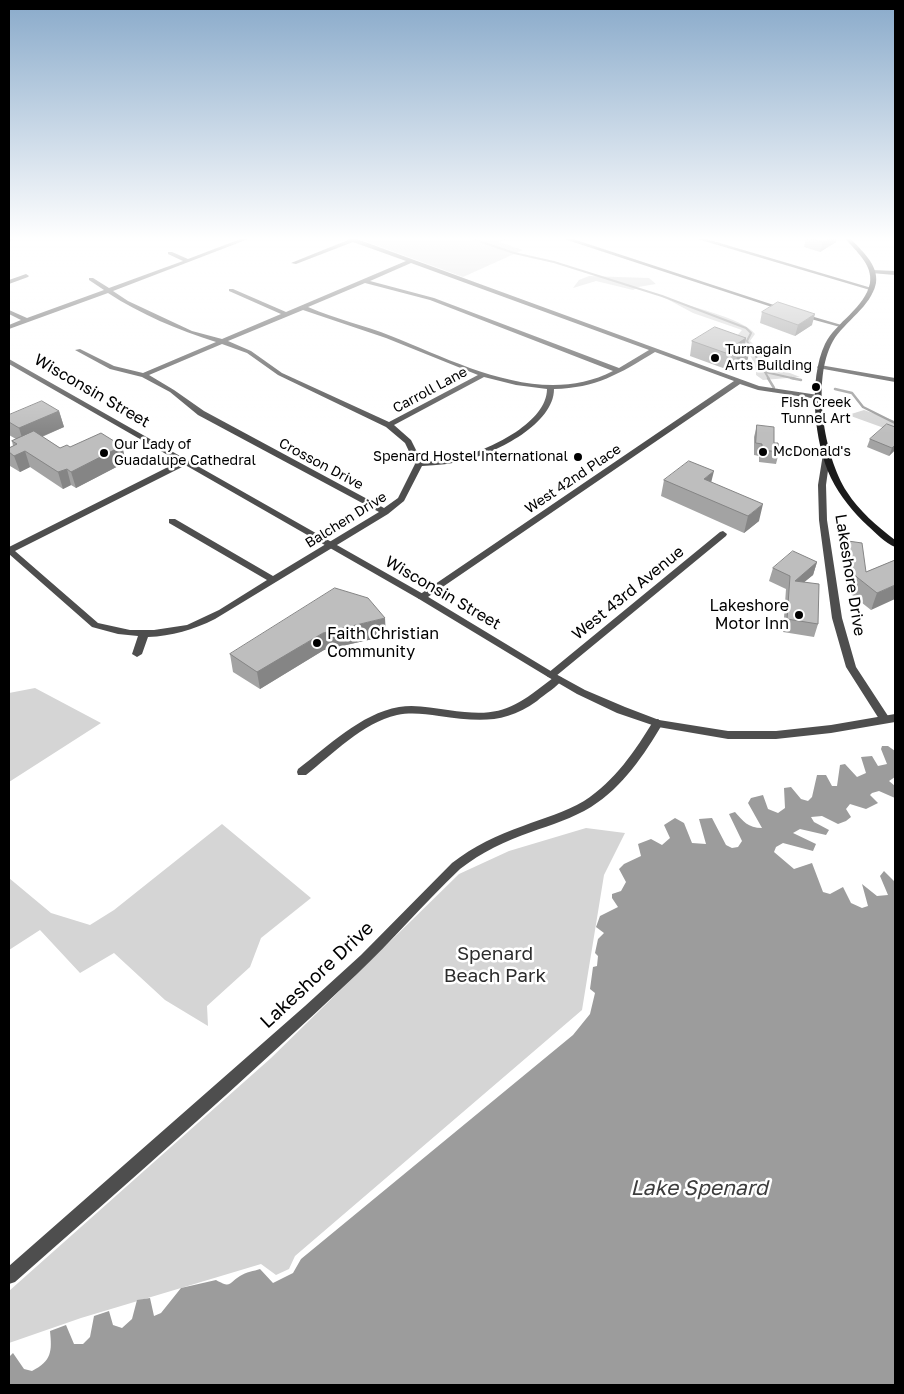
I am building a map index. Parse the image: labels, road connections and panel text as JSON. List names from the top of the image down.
{
  "streets": {
    "street": [
      "Carroll Lane",
      "Wisconsin Street",
      "Crosson Drive",
      "West 42nd Place",
      "Balchen Drive",
      "Lakeshore Drive",
      "West 43rd Avenue"
    ]
  },
  "crossings": [
    ["Wisconsin Street", "West 42nd Place"],
    ["Wisconsin Street", "Balchen Drive"],
    ["Wisconsin Street", "Lakeshore Drive"],
    ["Wisconsin Street", "West 43rd Avenue"],
    ["Crosson Drive", "Balchen Drive"]
  ],
  "water": ["Lake Spenard"],
  "parks": ["Spenard Beach Park"],
  "places": [
    "Turnagain Arts Building",
    "Fish Creek Tunnel Art",
    "McDonald's",
    "Our Lady of Guadalupe Cathedral",
    "Spenard Hostel International",
    "Lakeshore Motor Inn",
    "Faith Christian Community"
  ]
}
